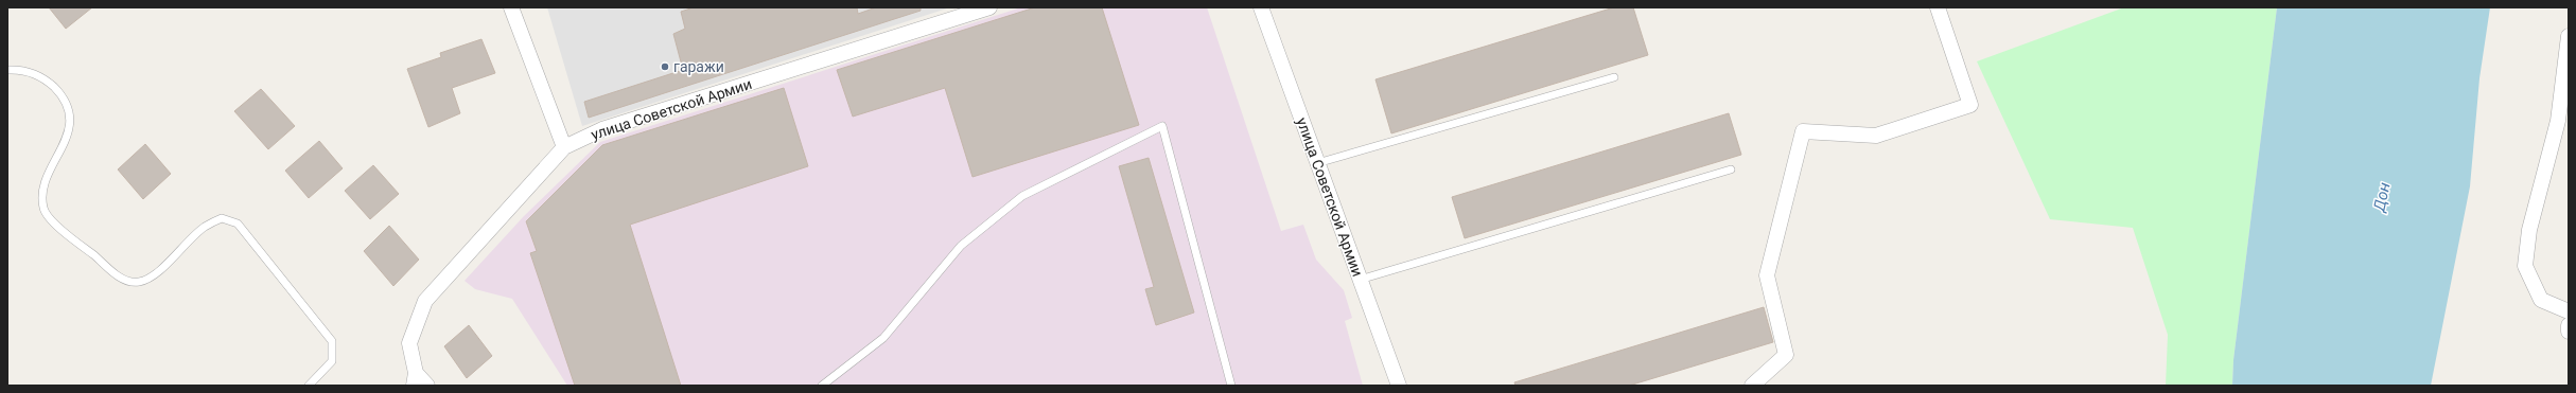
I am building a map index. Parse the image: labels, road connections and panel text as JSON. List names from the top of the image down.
{
  "streets": {
    "street": ["улица Советской Армии"]
  },
  "water": ["Дон"],
  "places": ["гаражи"]
}
